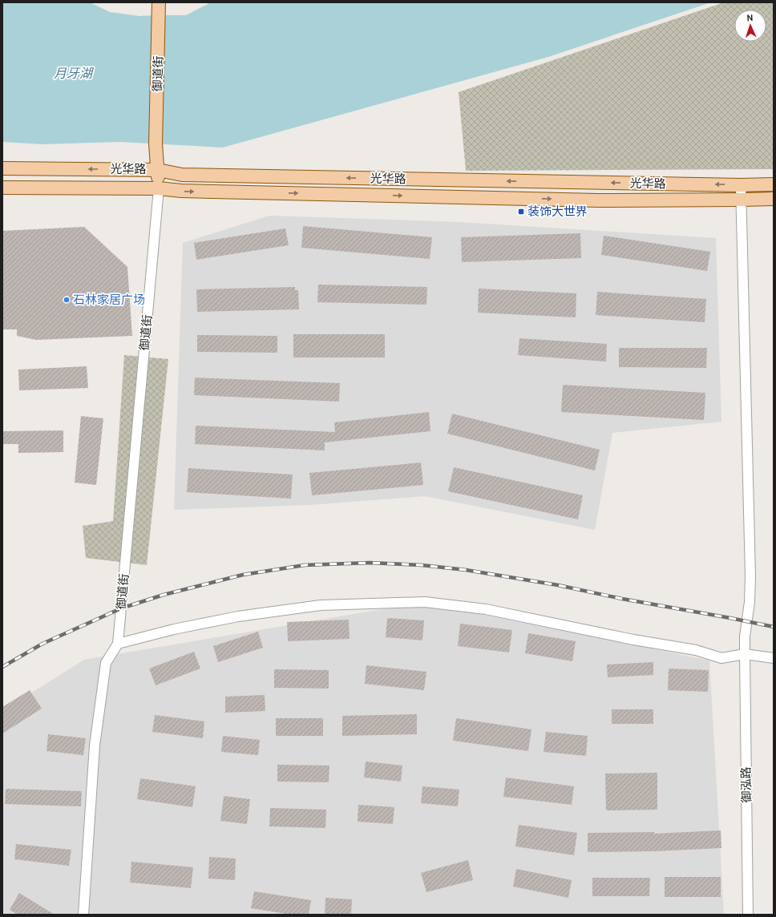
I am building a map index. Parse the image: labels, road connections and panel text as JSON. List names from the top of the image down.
{
  "streets": {
    "main road": ["光华路"],
    "street": ["御道街", "御泓路"]
  },
  "crossings": [
    ["御道街", "光华路"],
    ["光华路", "御泓路"]
  ],
  "water": ["月牙湖"],
  "places": {
    "transit": ["装饰大世界"],
    "other": ["石林家居广场"]
  },
  "north": "top"
}
